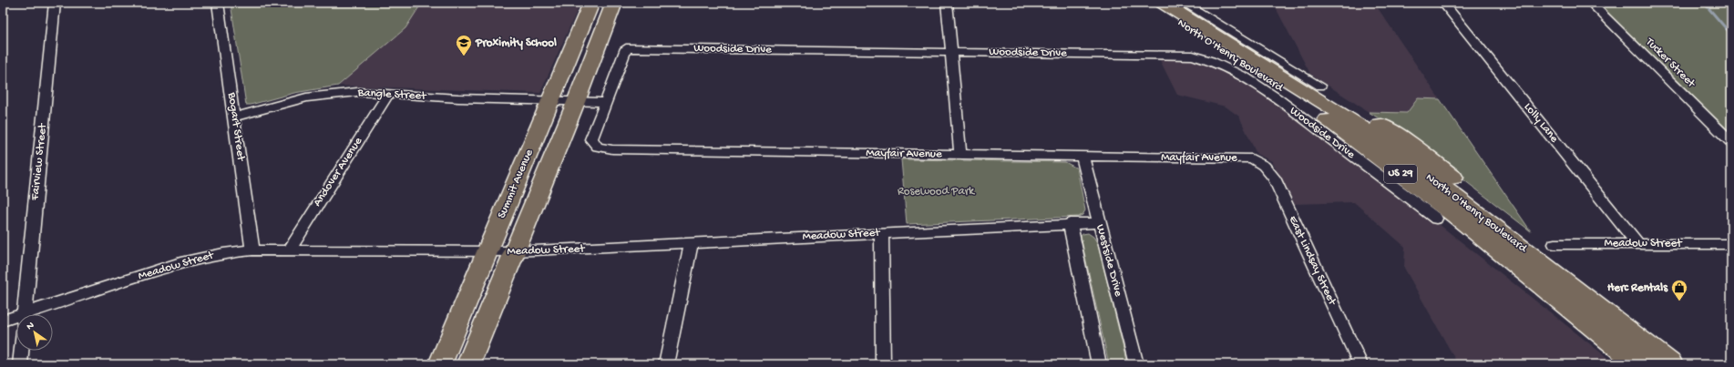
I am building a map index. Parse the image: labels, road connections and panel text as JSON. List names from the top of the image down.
{
  "streets": {
    "main road": ["North O'Henry Boulevard", "US 29", "Summit Avenue"],
    "street": [
      "Woodside Drive",
      "Tucker Street",
      "Bangle Street",
      "Lolly Lane",
      "Bogart Street",
      "Mayfair Avenue",
      "Fairview Street",
      "Andover Avenue",
      "Meadow Street",
      "Westside Drive",
      "East Lindsay Street"
    ]
  },
  "crossings": [
    ["Woodside Drive", "Bangle Street"],
    ["Woodside Drive", "Mayfair Avenue"],
    ["Bangle Street", "Bogart Street"],
    ["Bangle Street", "Mayfair Avenue"],
    ["Bangle Street", "Andover Avenue"],
    ["Bangle Street", "Summit Avenue"],
    ["Lolly Lane", "Meadow Street"],
    ["Bogart Street", "Meadow Street"],
    ["Mayfair Avenue", "Westside Drive"],
    ["Mayfair Avenue", "East Lindsay Street"],
    ["Andover Avenue", "Meadow Street"],
    ["Summit Avenue", "Meadow Street"],
    ["Meadow Street", "Westside Drive"]
  ],
  "parks": ["Rosewood Park"],
  "places": {
    "school or university": ["Proximity School"],
    "shop": ["Herc Rentals"]
  },
  "north": "top left"
}
